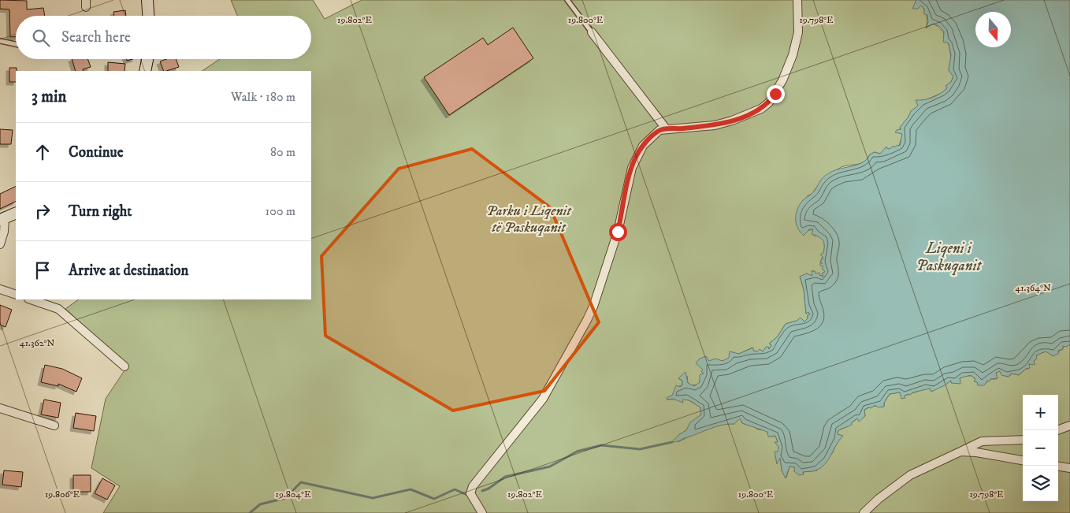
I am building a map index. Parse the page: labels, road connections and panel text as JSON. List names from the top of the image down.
{
  "water": ["Liqeni i Paskuqanit"],
  "parks": ["Parku i Liqenit të Paskuqanit"],
  "north": "bottom",
  "page": {
    "search": "Search here",
    "heading": ["3 min", "Walk · 180 m"],
    "list": [
      ["Continue", "80 m"],
      ["Turn right", "100 m"],
      "Arrive at destination"
    ],
    "map_buttons": ["+", "−"]
  },
  "coordinates": [
    "19.802°E",
    "19.800°E",
    "19.798°E",
    "41.364°N",
    "41.362°N",
    "19.806°E",
    "19.804°E"
  ]
}
